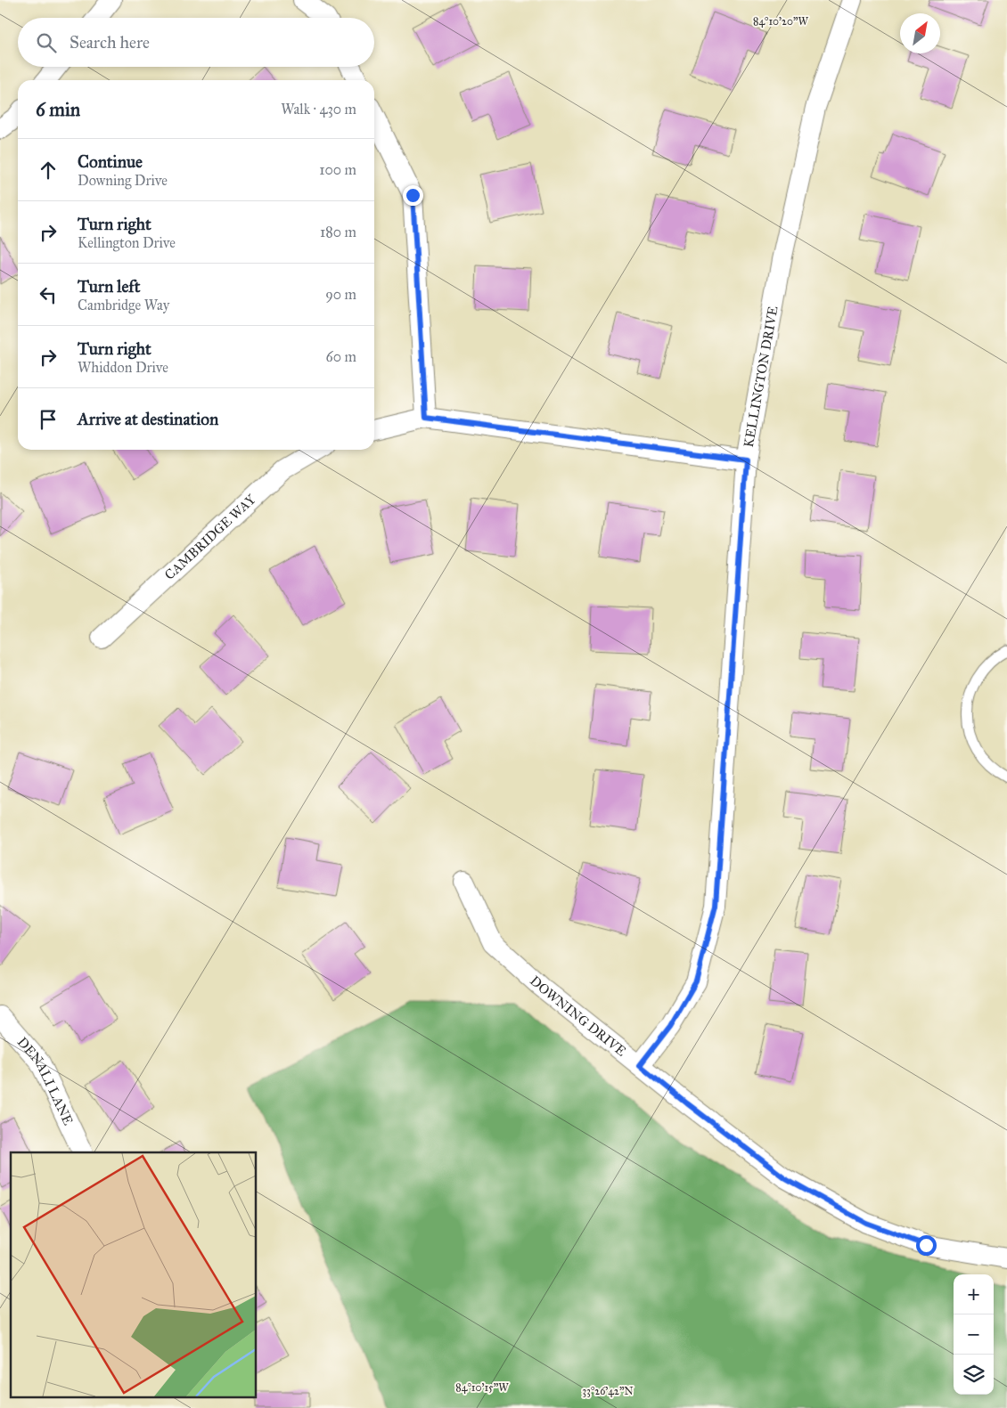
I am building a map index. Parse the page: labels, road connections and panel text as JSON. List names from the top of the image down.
{
  "streets": {
    "street": [
      "KELLINGTON DRIVE",
      "CAMBRIDGE WAY",
      "DOWNING DRIVE",
      "DENALI LANE"
    ]
  },
  "crossings": [
    ["KELLINGTON DRIVE", "DOWNING DRIVE"]
  ],
  "north": "top right",
  "page": {
    "search": "Search here",
    "heading": ["6 min", "Walk · 430 m"],
    "list": [
      ["Continue", "Downing Drive", "100 m"],
      ["Turn right", "Kellington Drive", "180 m"],
      ["Turn left", "Cambridge Way", "90 m"],
      ["Turn right", "Whiddon Drive", "60 m"],
      "Arrive at destination"
    ],
    "map_buttons": ["+", "−"]
  },
  "coordinates": ["84°10'20\"W", "84°10'15\"W", "33°26'42\"N"]
}
